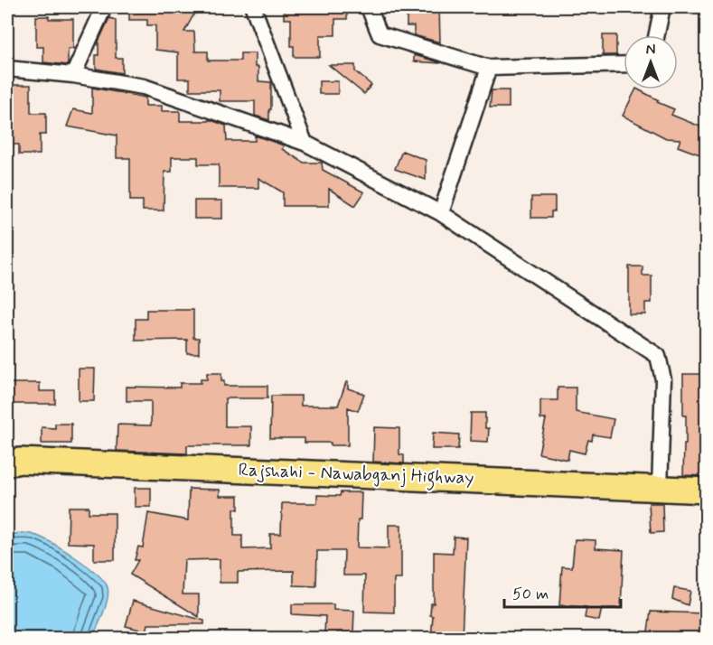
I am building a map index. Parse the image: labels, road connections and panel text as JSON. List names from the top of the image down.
{
  "streets": {
    "highway": ["Rajshahi - Nawabganj Highway"]
  },
  "scale_bar": "50 m",
  "north": "top"
}
